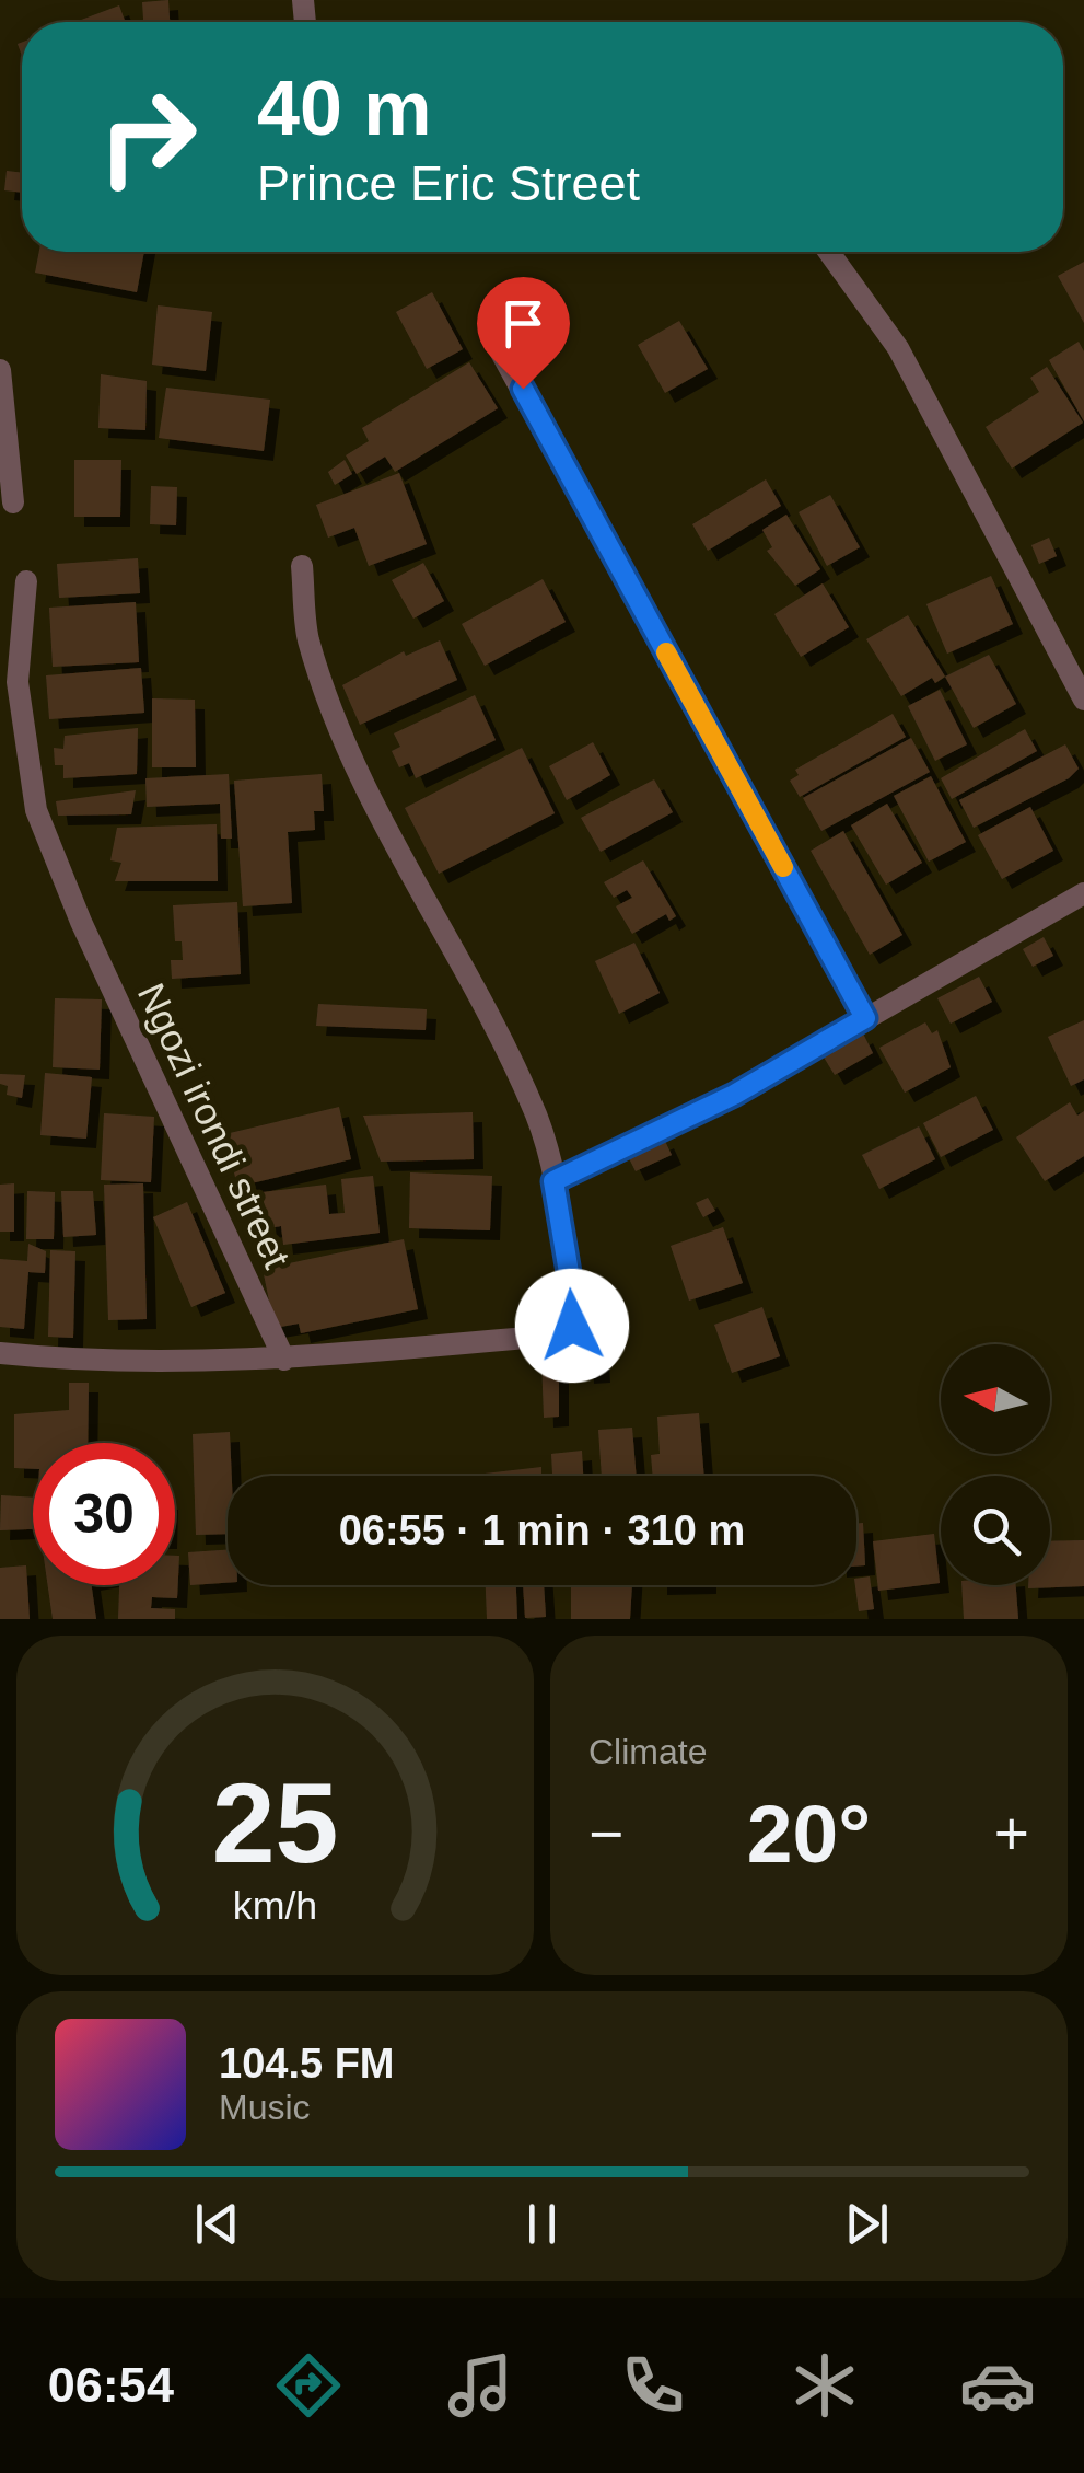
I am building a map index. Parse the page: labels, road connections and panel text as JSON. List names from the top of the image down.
{
  "streets": {
    "street": ["Ngozi irondi street"]
  },
  "north": "left",
  "page": {
    "turn": ["40 m", "Prince Eric Street"],
    "limit": "30",
    "trip": "06:55 · 1 min · 310 m",
    "tile": "Climate",
    "heat": ["−", "20°", "+"],
    "song": ["104.5 FM", "Music"],
    "tabs": "06:54",
    "gauge": ["25", "km/h"]
  }
}
